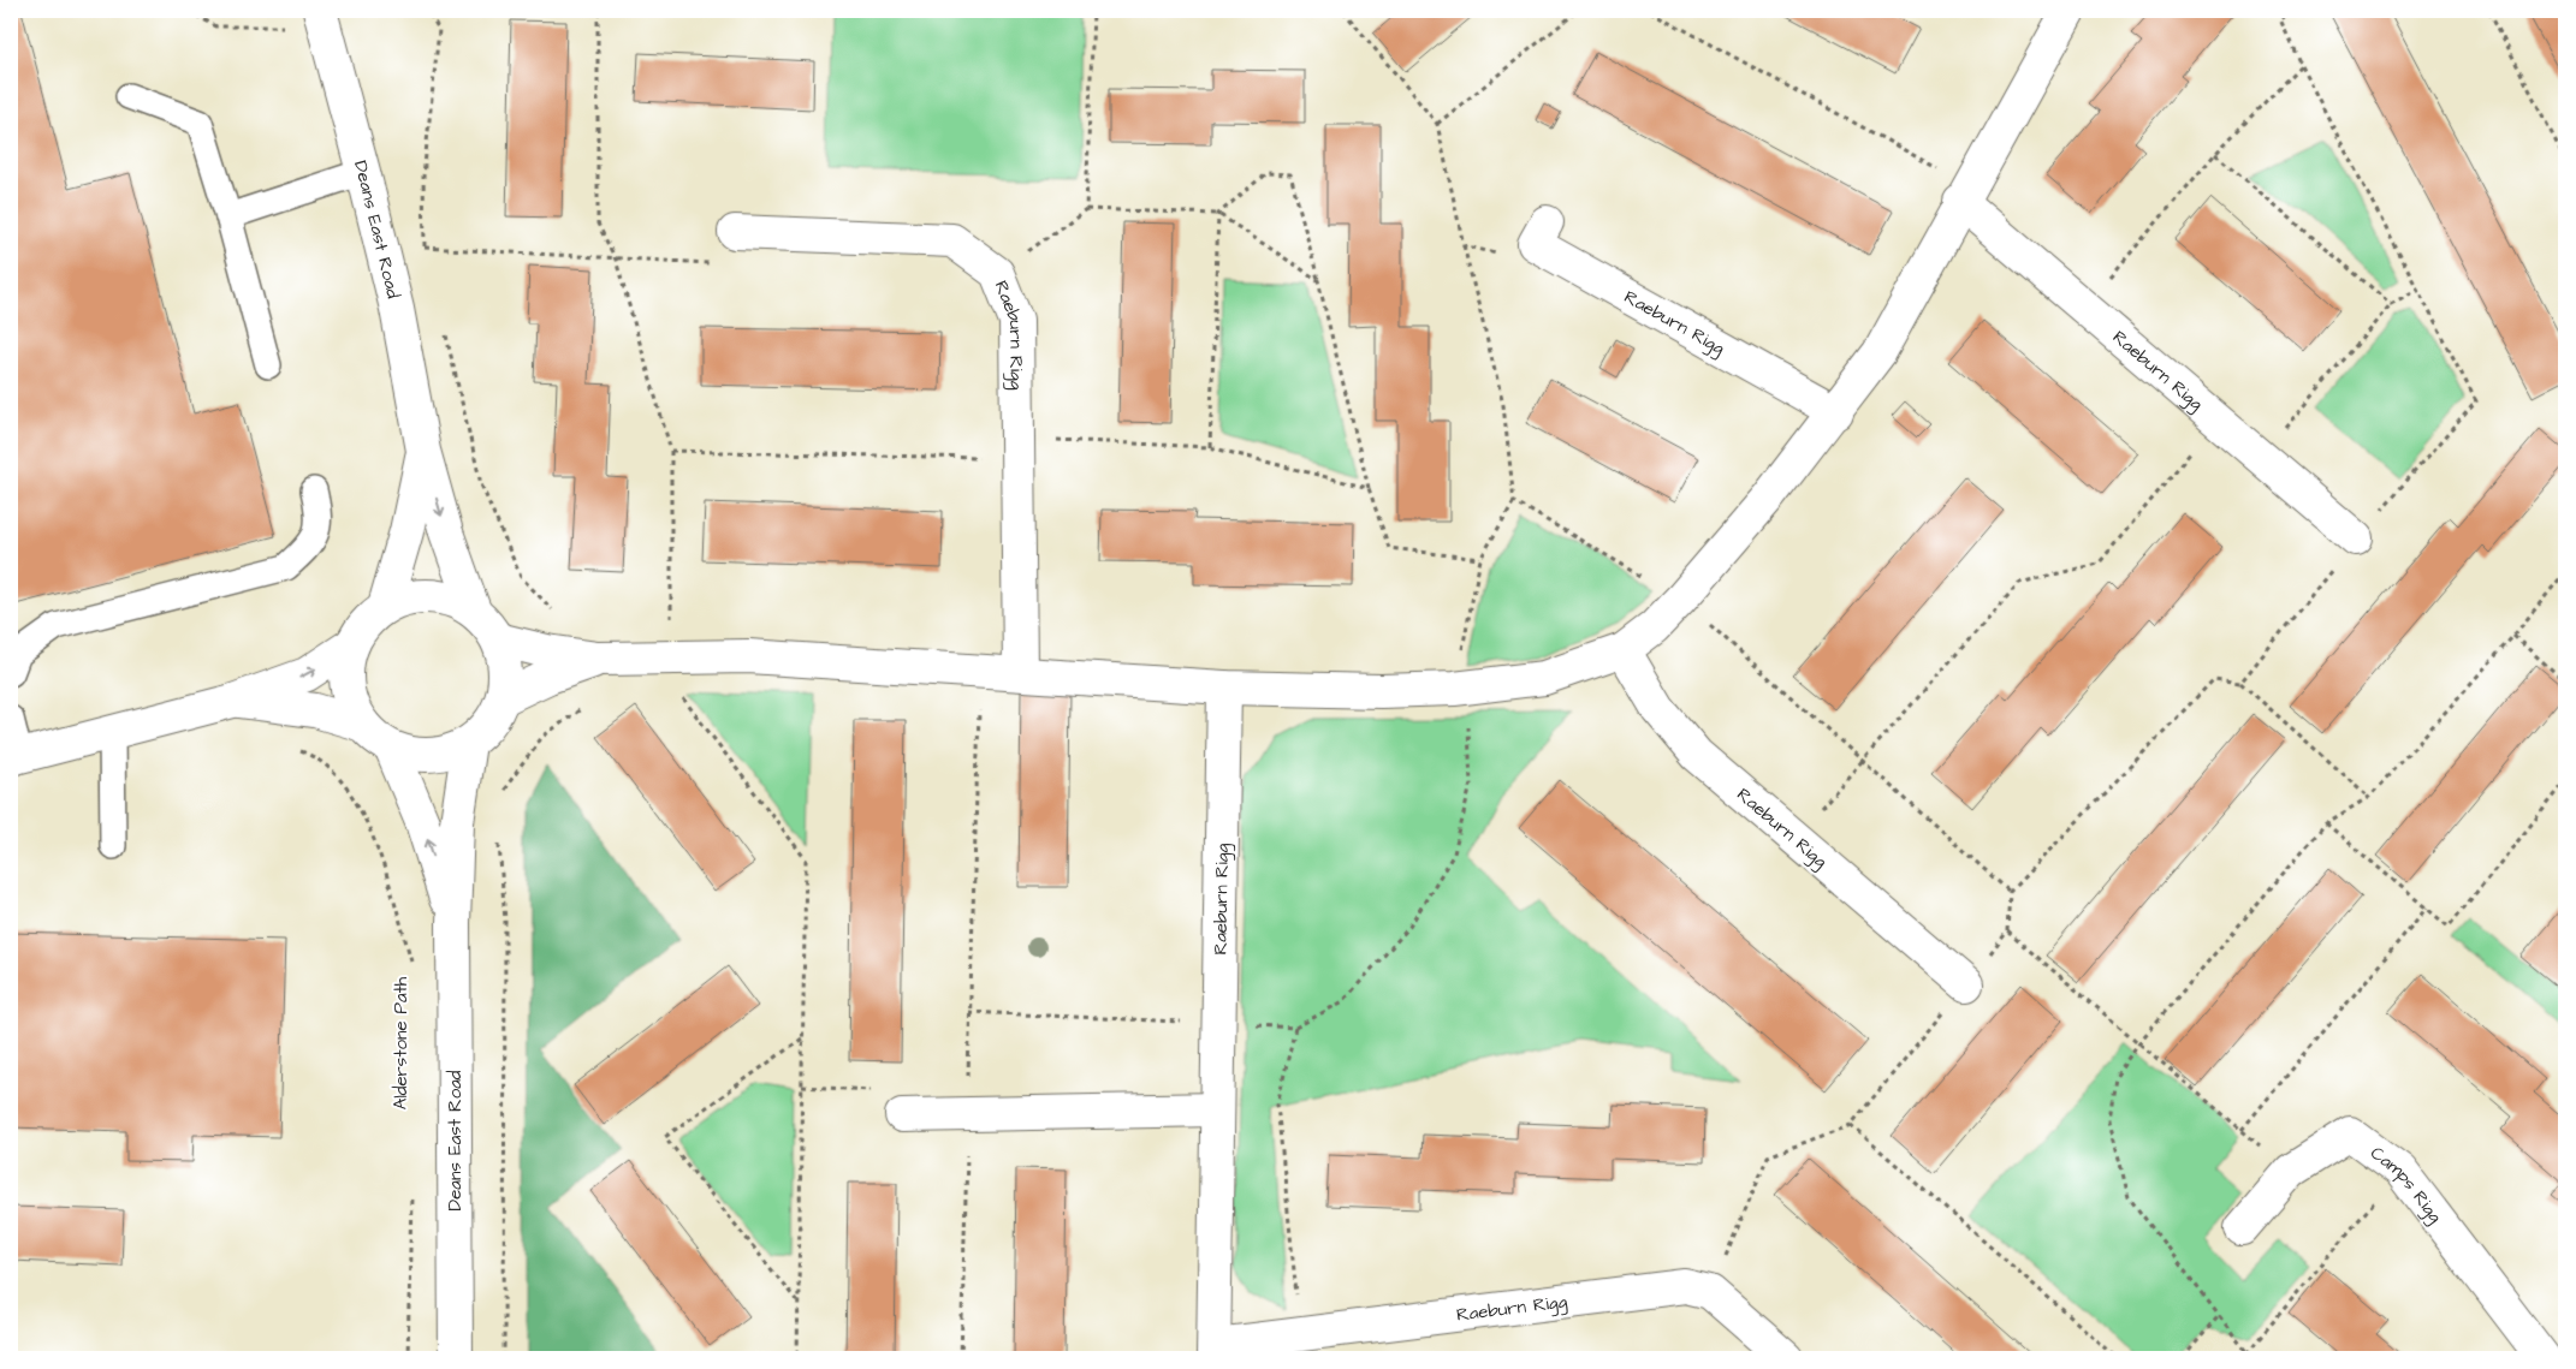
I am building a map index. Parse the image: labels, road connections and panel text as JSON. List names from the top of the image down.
{
  "streets": {
    "street": ["Deans East Road", "Raeburn Rigg", "Camps Rigg"],
    "path": ["Alderstone Path"]
  }
}
